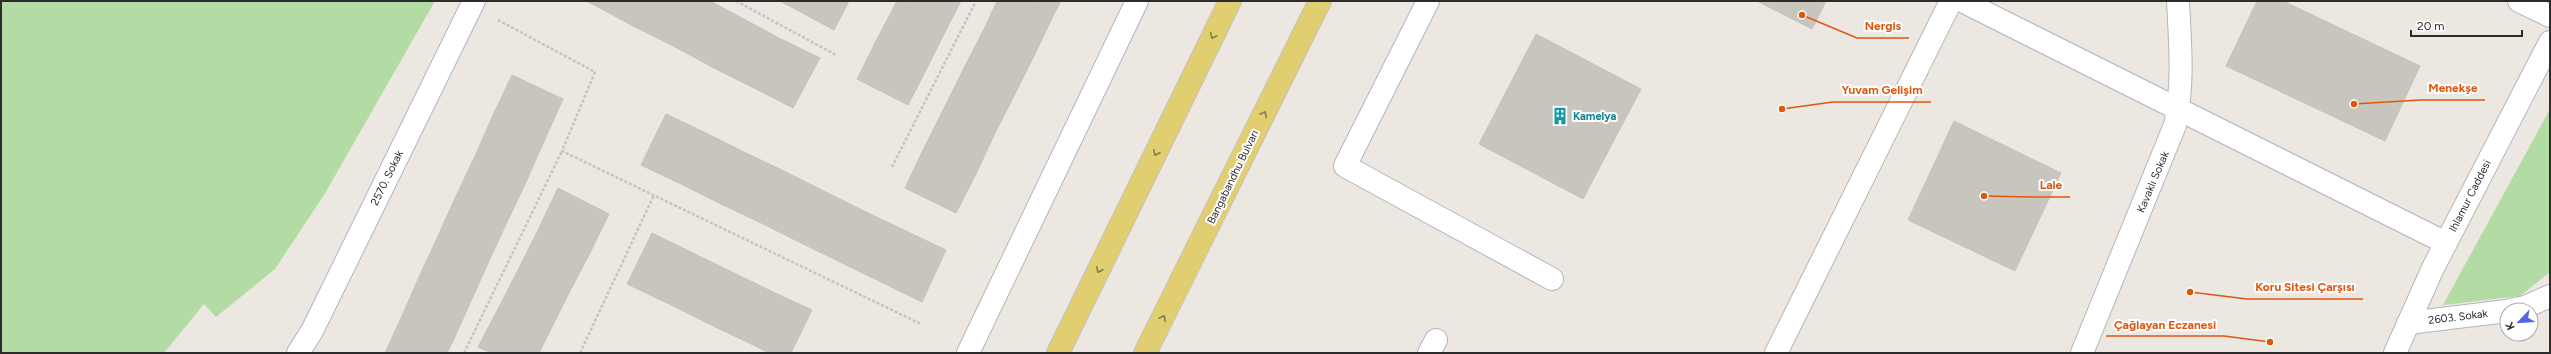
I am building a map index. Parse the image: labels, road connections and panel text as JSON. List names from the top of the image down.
{
  "streets": {
    "main road": ["Bangabandhu Bulvarı"],
    "street": [
      "2570. Sokak",
      "Kavaklı Sokak",
      "Ihlamur Caddesi",
      "2603. Sokak"
    ]
  },
  "crossings": [
    ["Ihlamur Caddesi", "2603. Sokak"]
  ],
  "places": {
    "other": [
      "Nergis",
      "Menekşe",
      "Yuvam Gelişim",
      "Lale",
      "Koru Sitesi Çarşısı",
      "Çağlayan Eczanesi"
    ],
    "building": ["Kamelya"]
  },
  "scale_bar": "20 m",
  "north": "bottom left"
}
